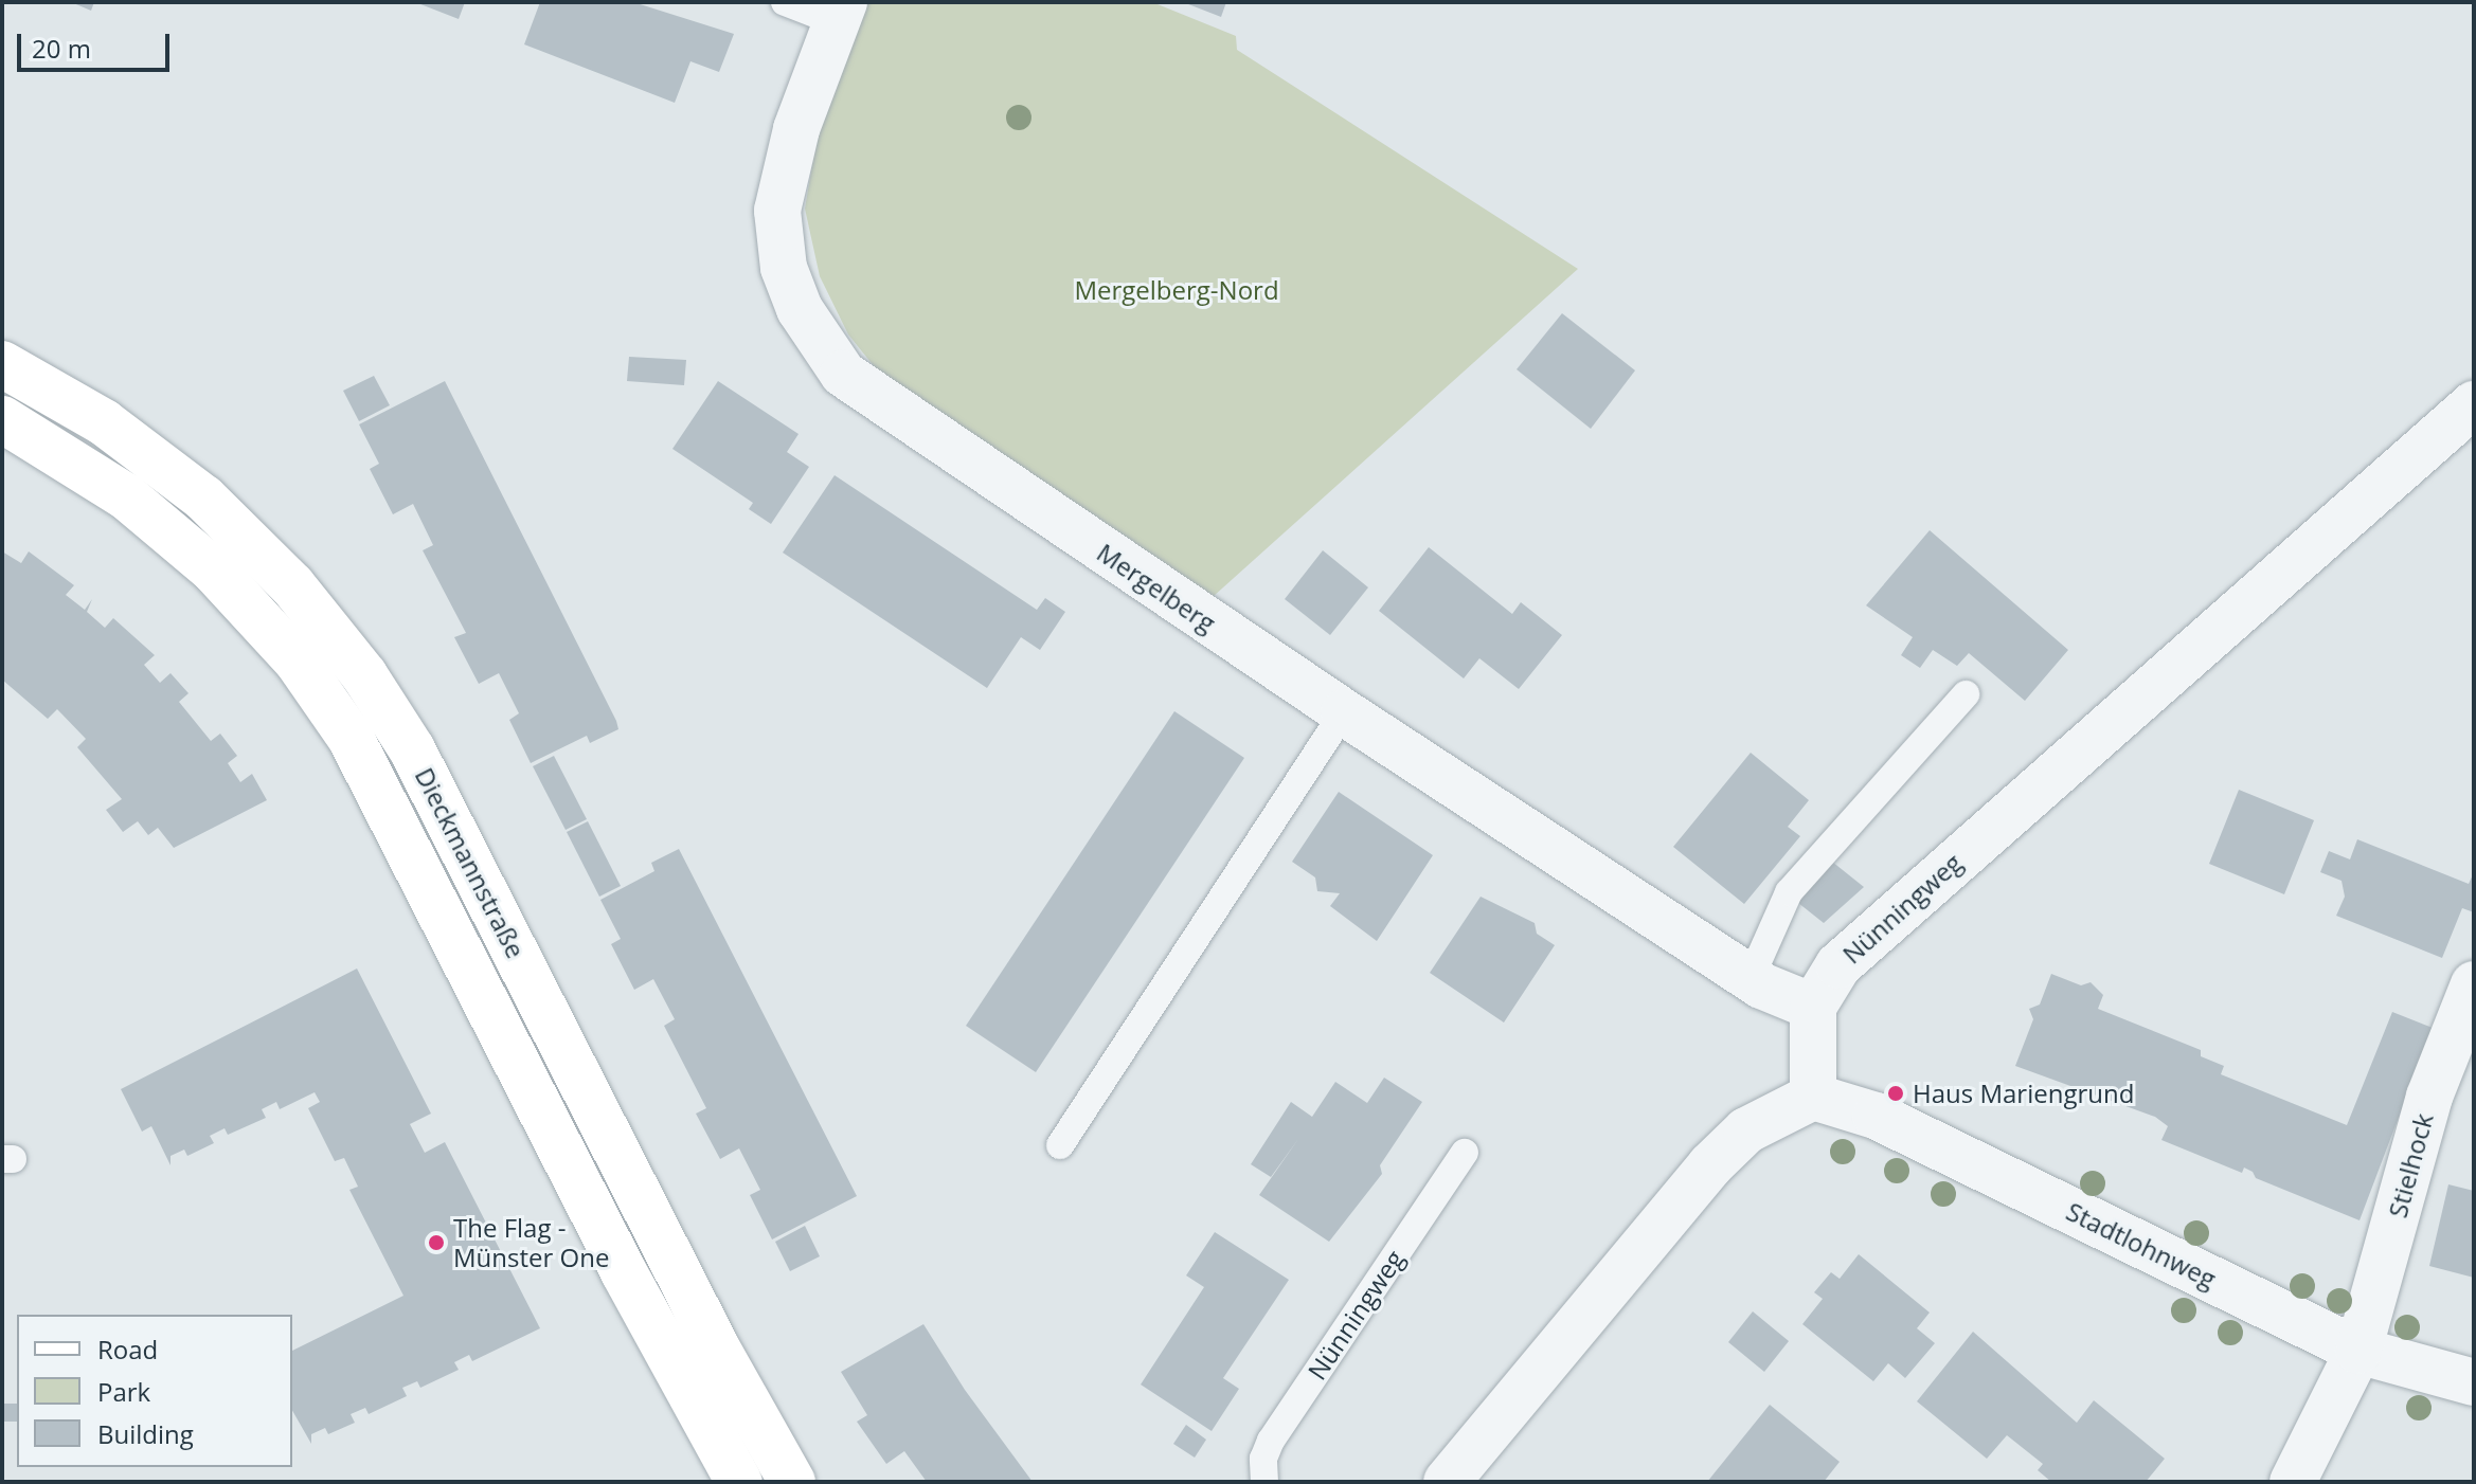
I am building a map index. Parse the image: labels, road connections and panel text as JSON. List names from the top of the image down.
{
  "streets": {
    "street": [
      "Mergelberg",
      "Dieckmannstraße",
      "Nünningweg",
      "Stielhock",
      "Stadtlohnweg"
    ]
  },
  "crossings": [
    ["Mergelberg", "Nünningweg"],
    ["Stielhock", "Stadtlohnweg"]
  ],
  "parks": ["Mergelberg-Nord"],
  "places": ["Haus Mariengrund", "The Flag - Münster One"],
  "legend": ["Road", "Park", "Building"],
  "scale_bar": "20 m"
}
